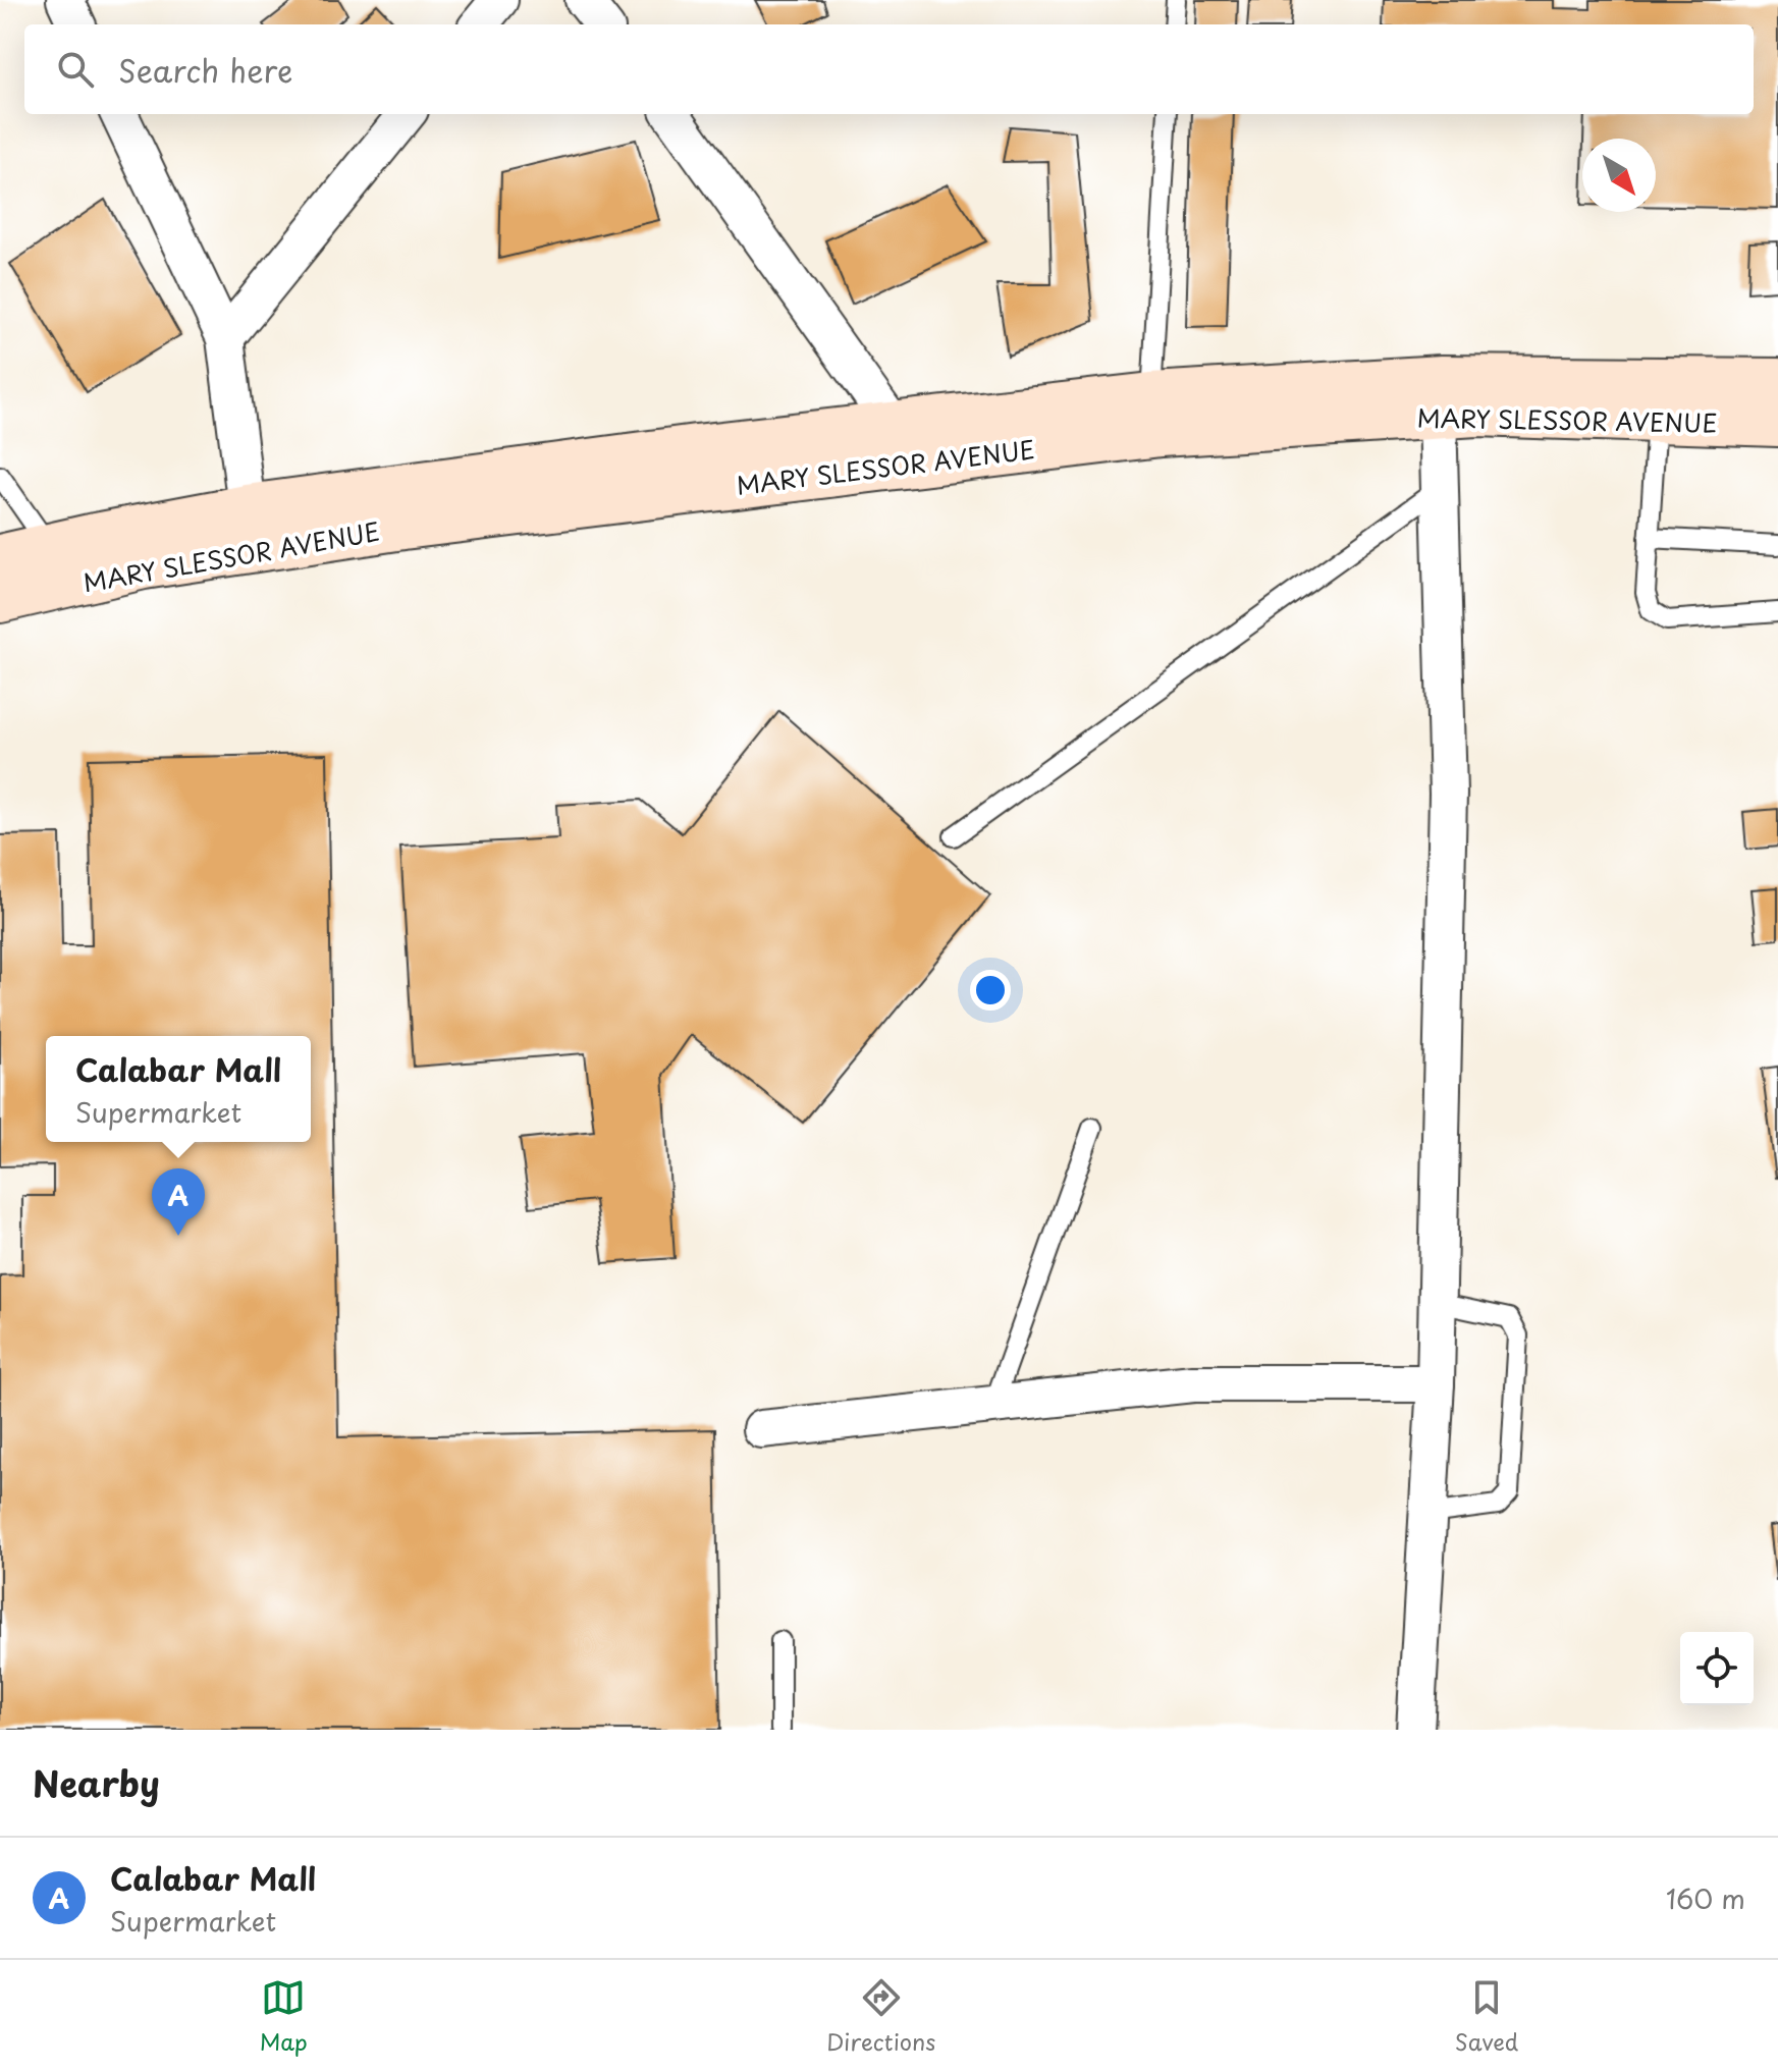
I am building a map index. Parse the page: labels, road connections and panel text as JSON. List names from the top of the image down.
{
  "streets": {
    "main road": ["MARY SLESSOR AVENUE"]
  },
  "north": "bottom right",
  "page": {
    "search": "Search here",
    "popup": ["Calabar Mall", "Supermarket"],
    "pins": "A",
    "heading": "Nearby",
    "list": [
      {
        "mark": "A",
        "name": "Calabar Mall",
        "note": "Supermarket",
        "value": "160 m"
      }
    ],
    "nav": ["Map", "Directions", "Saved"]
  }
}
